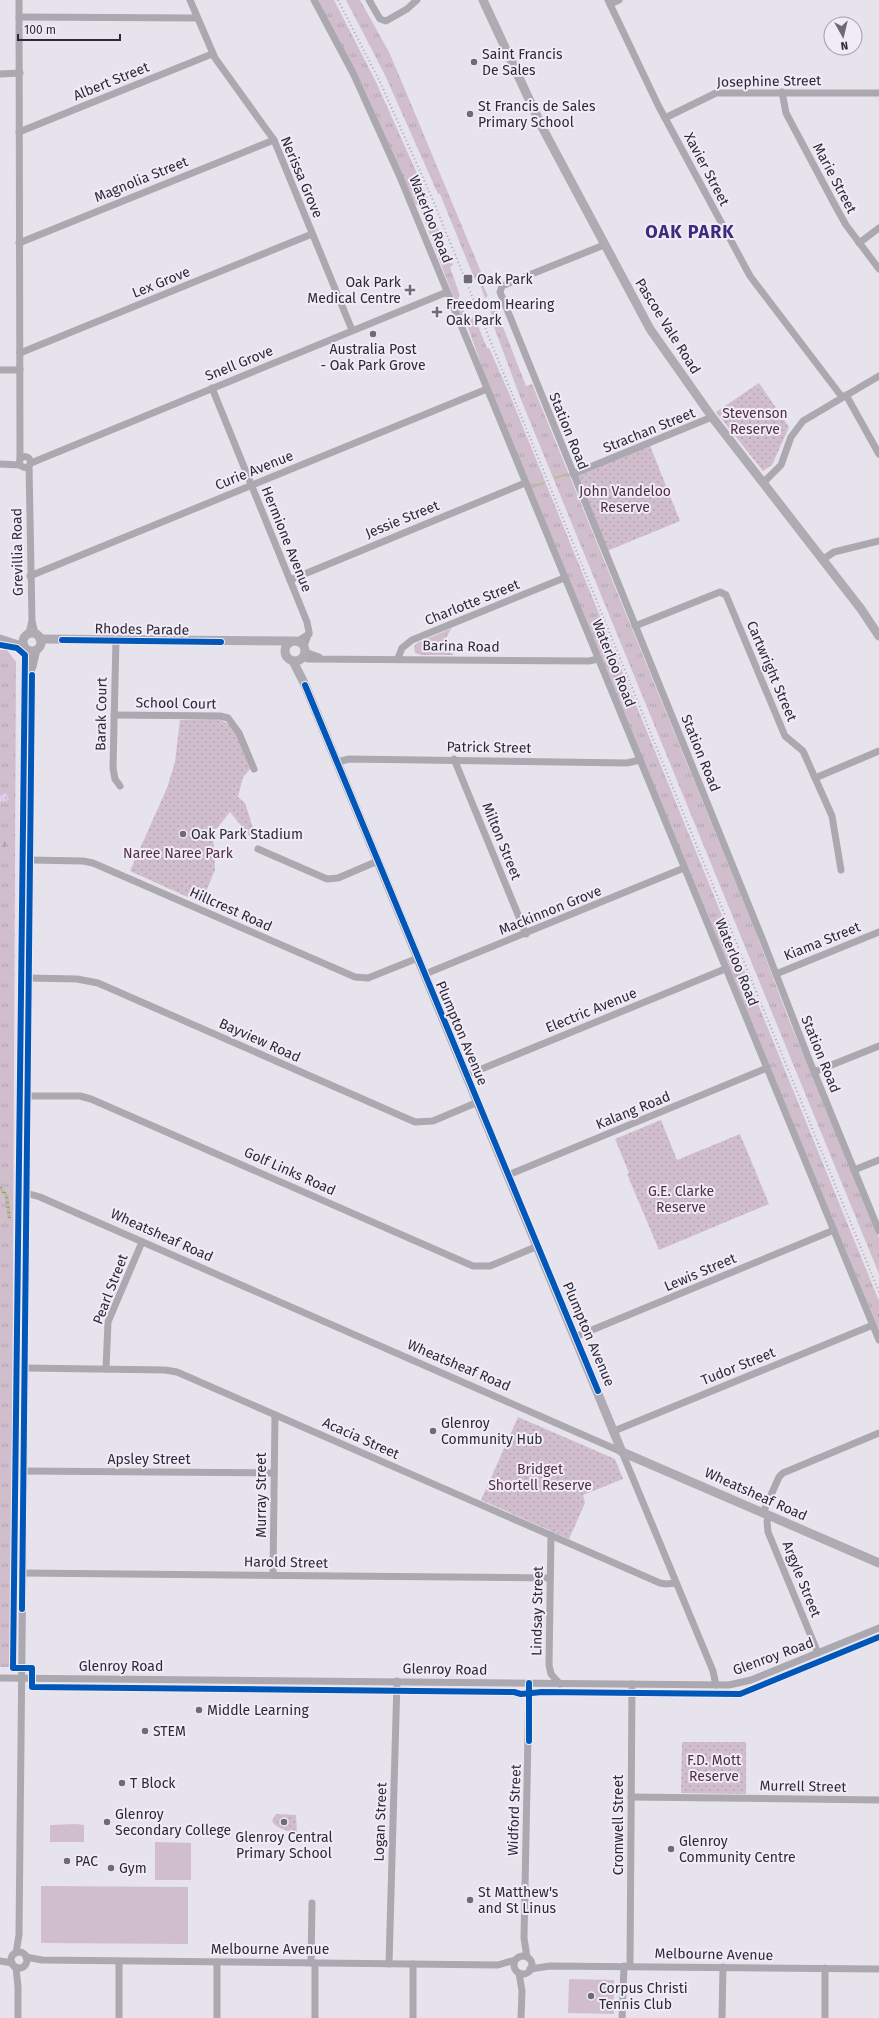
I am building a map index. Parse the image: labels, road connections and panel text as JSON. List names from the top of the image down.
{
  "streets": {
    "main road": [
      "Pascoe Vale Road",
      "Rhodes Parade",
      "Plumpton Avenue",
      "Wheatsheaf Road"
    ],
    "street": [
      "Albert Street",
      "Josephine Street",
      "Xavier Street",
      "Nerissa Grove",
      "Marie Street",
      "Magnolia Street",
      "Waterloo Road",
      "Lex Grove",
      "Snell Grove",
      "Strachan Street",
      "Station Road",
      "Curie Avenue",
      "Jessie Street",
      "Hermione Avenue",
      "Grevillia Road",
      "Charlotte Street",
      "Barina Road",
      "Cartwright Street",
      "School Court",
      "Barak Court",
      "Patrick Street",
      "Milton Street",
      "Hillcrest Road",
      "Mackinnon Grove",
      "Kiama Street",
      "Electric Avenue",
      "Bayview Road",
      "Kalang Road",
      "Golf Links Road",
      "Lewis Street",
      "Pearl Street",
      "Tudor Street",
      "Acacia Street",
      "Apsley Street",
      "Murray Street",
      "Harold Street",
      "Argyle Street",
      "Lindsay Street",
      "Glenroy Road",
      "Murrell Street",
      "Widford Street",
      "Logan Street",
      "Cromwell Street",
      "Melbourne Avenue"
    ]
  },
  "crossings": [
    ["Albert Street", "Nerissa Grove"],
    ["Albert Street", "Grevillia Road"],
    ["Josephine Street", "Xavier Street"],
    ["Josephine Street", "Marie Street"],
    ["Nerissa Grove", "Magnolia Street"],
    ["Nerissa Grove", "Lex Grove"],
    ["Nerissa Grove", "Snell Grove"],
    ["Magnolia Street", "Grevillia Road"],
    ["Waterloo Road", "Snell Grove"],
    ["Waterloo Road", "Curie Avenue"],
    ["Waterloo Road", "Jessie Street"],
    ["Waterloo Road", "Charlotte Street"],
    ["Waterloo Road", "Barina Road"],
    ["Waterloo Road", "Patrick Street"],
    ["Waterloo Road", "Mackinnon Grove"],
    ["Waterloo Road", "Electric Avenue"],
    ["Waterloo Road", "Kalang Road"],
    ["Waterloo Road", "Lewis Street"],
    ["Waterloo Road", "Tudor Street"],
    ["Lex Grove", "Grevillia Road"],
    ["Pascoe Vale Road", "Strachan Street"],
    ["Pascoe Vale Road", "Station Road"],
    ["Snell Grove", "Hermione Avenue"],
    ["Snell Grove", "Grevillia Road"],
    ["Strachan Street", "Station Road"],
    ["Station Road", "Cartwright Street"],
    ["Station Road", "Kiama Street"],
    ["Curie Avenue", "Hermione Avenue"],
    ["Curie Avenue", "Grevillia Road"],
    ["Jessie Street", "Hermione Avenue"],
    ["Hermione Avenue", "Rhodes Parade"],
    ["Hermione Avenue", "Barina Road"],
    ["Hermione Avenue", "Plumpton Avenue"],
    ["Grevillia Road", "Rhodes Parade"],
    ["Charlotte Street", "Barina Road"],
    ["Rhodes Parade", "Barina Road"],
    ["Rhodes Parade", "Barak Court"],
    ["Rhodes Parade", "Plumpton Avenue"],
    ["Barina Road", "Plumpton Avenue"],
    ["School Court", "Barak Court"],
    ["Patrick Street", "Milton Street"],
    ["Patrick Street", "Plumpton Avenue"],
    ["Milton Street", "Mackinnon Grove"],
    ["Hillcrest Road", "Plumpton Avenue"],
    ["Mackinnon Grove", "Plumpton Avenue"],
    ["Electric Avenue", "Plumpton Avenue"],
    ["Plumpton Avenue", "Bayview Road"],
    ["Plumpton Avenue", "Kalang Road"],
    ["Plumpton Avenue", "Golf Links Road"],
    ["Plumpton Avenue", "Wheatsheaf Road"],
    ["Plumpton Avenue", "Lewis Street"],
    ["Plumpton Avenue", "Tudor Street"],
    ["Plumpton Avenue", "Acacia Street"],
    ["Plumpton Avenue", "Glenroy Road"],
    ["Wheatsheaf Road", "Pearl Street"],
    ["Wheatsheaf Road", "Argyle Street"],
    ["Pearl Street", "Acacia Street"],
    ["Acacia Street", "Murray Street"],
    ["Acacia Street", "Lindsay Street"],
    ["Apsley Street", "Murray Street"],
    ["Murray Street", "Harold Street"],
    ["Harold Street", "Lindsay Street"],
    ["Argyle Street", "Glenroy Road"],
    ["Lindsay Street", "Glenroy Road"],
    ["Glenroy Road", "Widford Street"],
    ["Glenroy Road", "Logan Street"],
    ["Glenroy Road", "Cromwell Street"],
    ["Murrell Street", "Cromwell Street"],
    ["Widford Street", "Melbourne Avenue"],
    ["Logan Street", "Melbourne Avenue"],
    ["Cromwell Street", "Melbourne Avenue"]
  ],
  "districts": ["OAK PARK"],
  "parks": [
    "Stevenson Reserve",
    "John Vandeloo Reserve",
    "Naree Naree Park",
    "G.E. Clarke Reserve",
    "Bridget Shortell Reserve",
    "F.D. Mott Reserve"
  ],
  "places": {
    "other": [
      "Saint Francis De Sales",
      "St Francis de Sales Primary School",
      "Australia Post - Oak Park Grove",
      "Oak Park Stadium",
      "Glenroy Community Hub",
      "Middle Learning",
      "STEM",
      "T Block",
      "Glenroy Secondary College",
      "Glenroy Central Primary School",
      "Glenroy Community Centre",
      "PAC",
      "Gym",
      "St Matthew's and St Linus",
      "Corpus Christi Tennis Club"
    ],
    "transit": ["Oak Park"],
    "health": ["Oak Park Medical Centre", "Freedom Hearing Oak Park"]
  },
  "scale_bar": "100 m",
  "north": "bottom"
}
